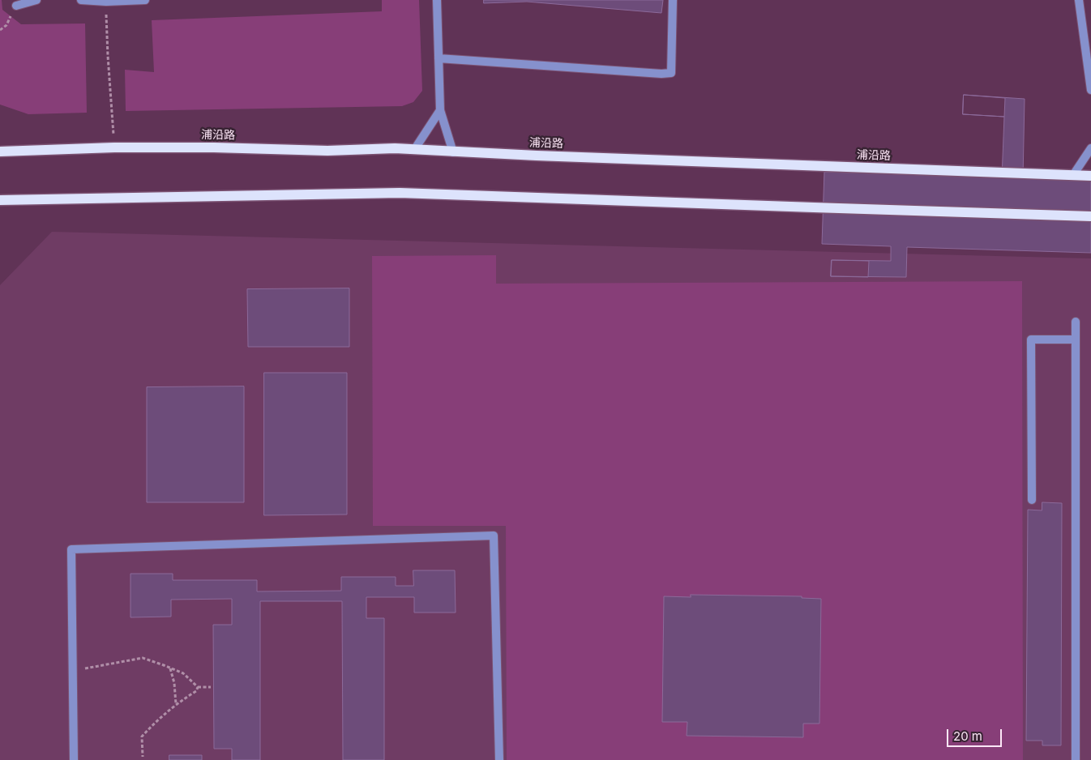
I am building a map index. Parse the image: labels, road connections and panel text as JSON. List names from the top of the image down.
{
  "streets": {
    "main road": ["浦沿路"]
  },
  "scale_bar": "20 m"
}
